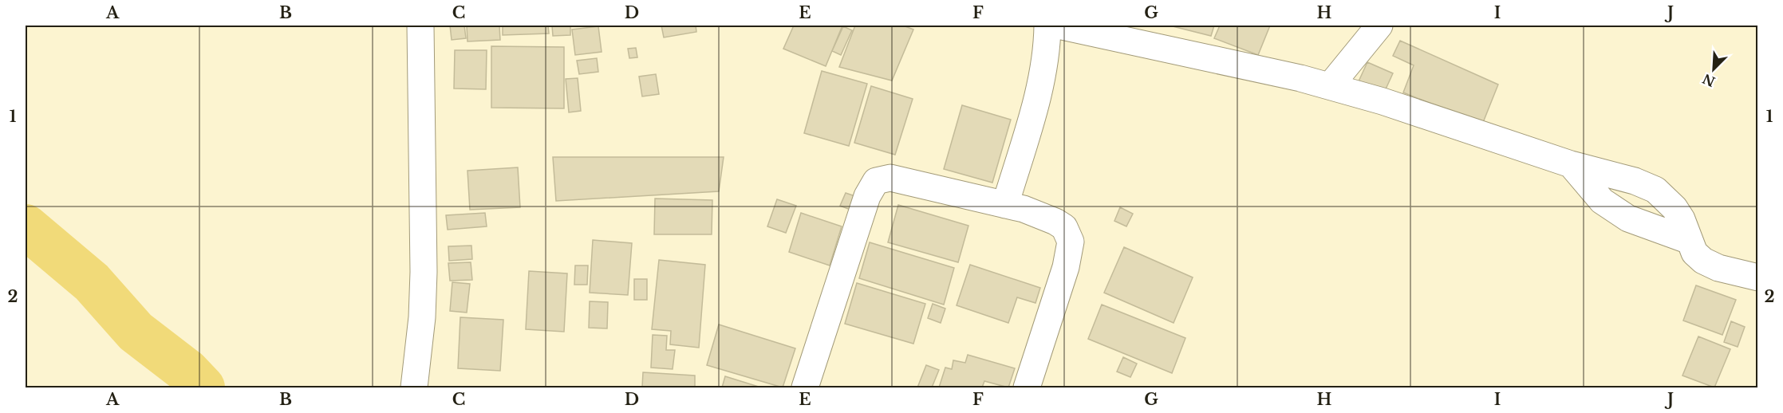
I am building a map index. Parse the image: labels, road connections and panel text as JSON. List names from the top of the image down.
{
  "north": "bottom left",
  "grid": {
    "columns": [
      "A",
      "B",
      "C",
      "D",
      "E",
      "F",
      "G",
      "H",
      "I",
      "J"
    ],
    "rows": ["1", "2"]
  }
}
